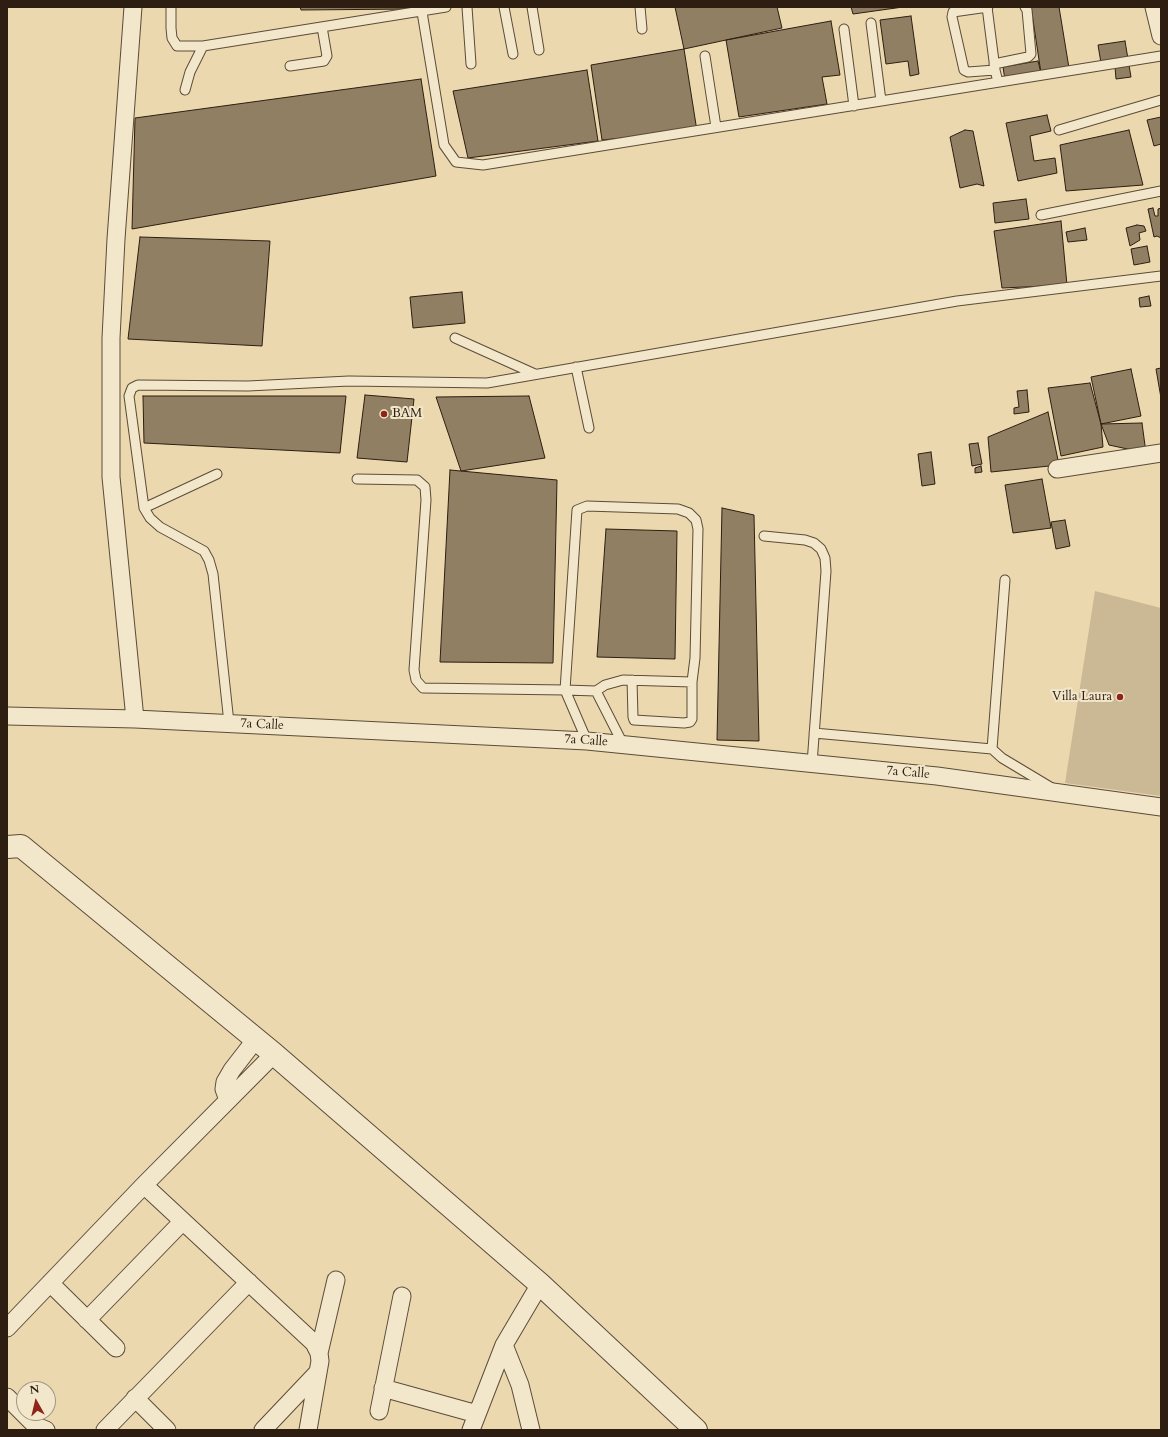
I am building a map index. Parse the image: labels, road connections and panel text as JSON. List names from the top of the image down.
{
  "streets": {
    "street": ["7a Calle"]
  },
  "places": ["BAM", "Villa Laura"],
  "north": "top"
}
